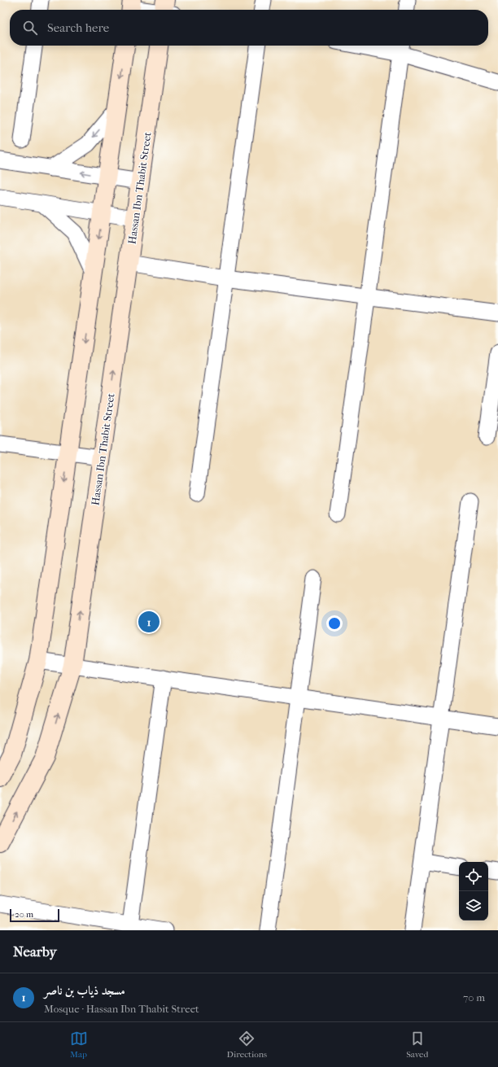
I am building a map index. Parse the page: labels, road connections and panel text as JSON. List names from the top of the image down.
{
  "streets": {
    "street": ["Hassan Ibn Thabit Street"]
  },
  "scale_bar": "20 m",
  "page": {
    "search": "Search here",
    "pins": "1",
    "scale": "20 m",
    "heading": "Nearby",
    "list": [
      {
        "mark": "1",
        "name": "مسجد ذياب بن ناصر",
        "note": "Mosque · Hassan Ibn Thabit Street",
        "value": "70 m"
      }
    ],
    "nav": ["Map", "Directions", "Saved"]
  }
}
